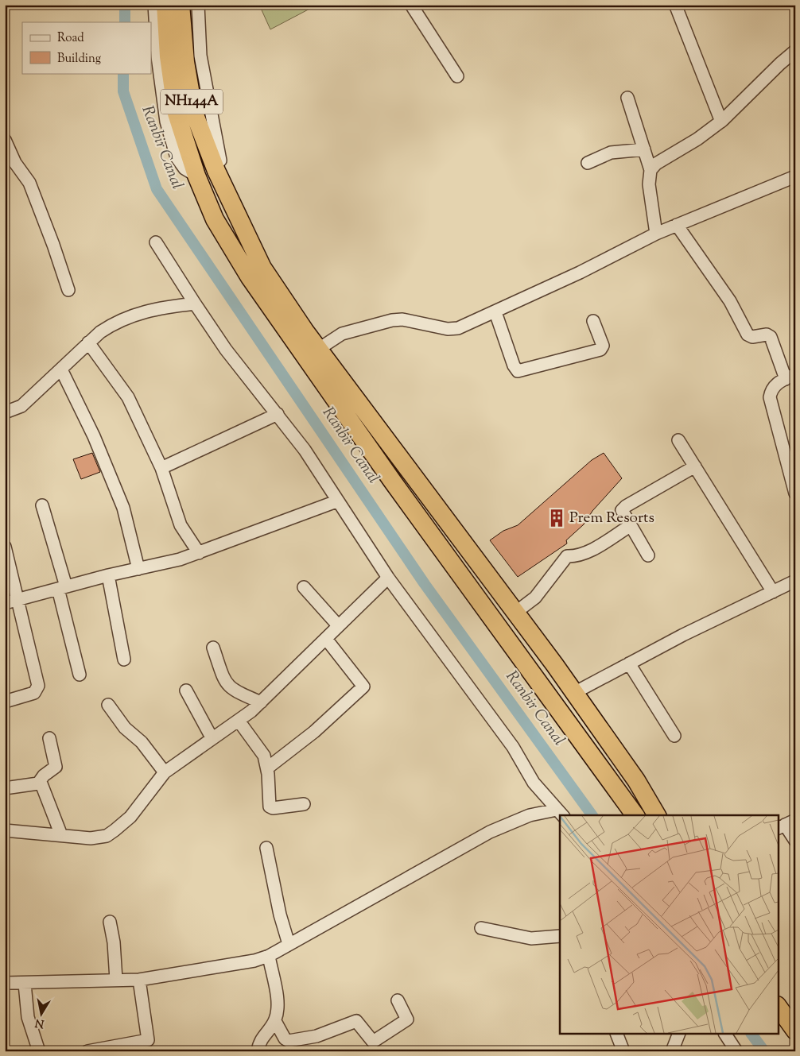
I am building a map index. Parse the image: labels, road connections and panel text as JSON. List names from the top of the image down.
{
  "streets": {
    "highway": ["NH144A"]
  },
  "water": ["Ranbir Canal"],
  "places": {
    "building": ["Prem Resorts"]
  },
  "legend": ["Road", "Building"],
  "north": "bottom"
}
